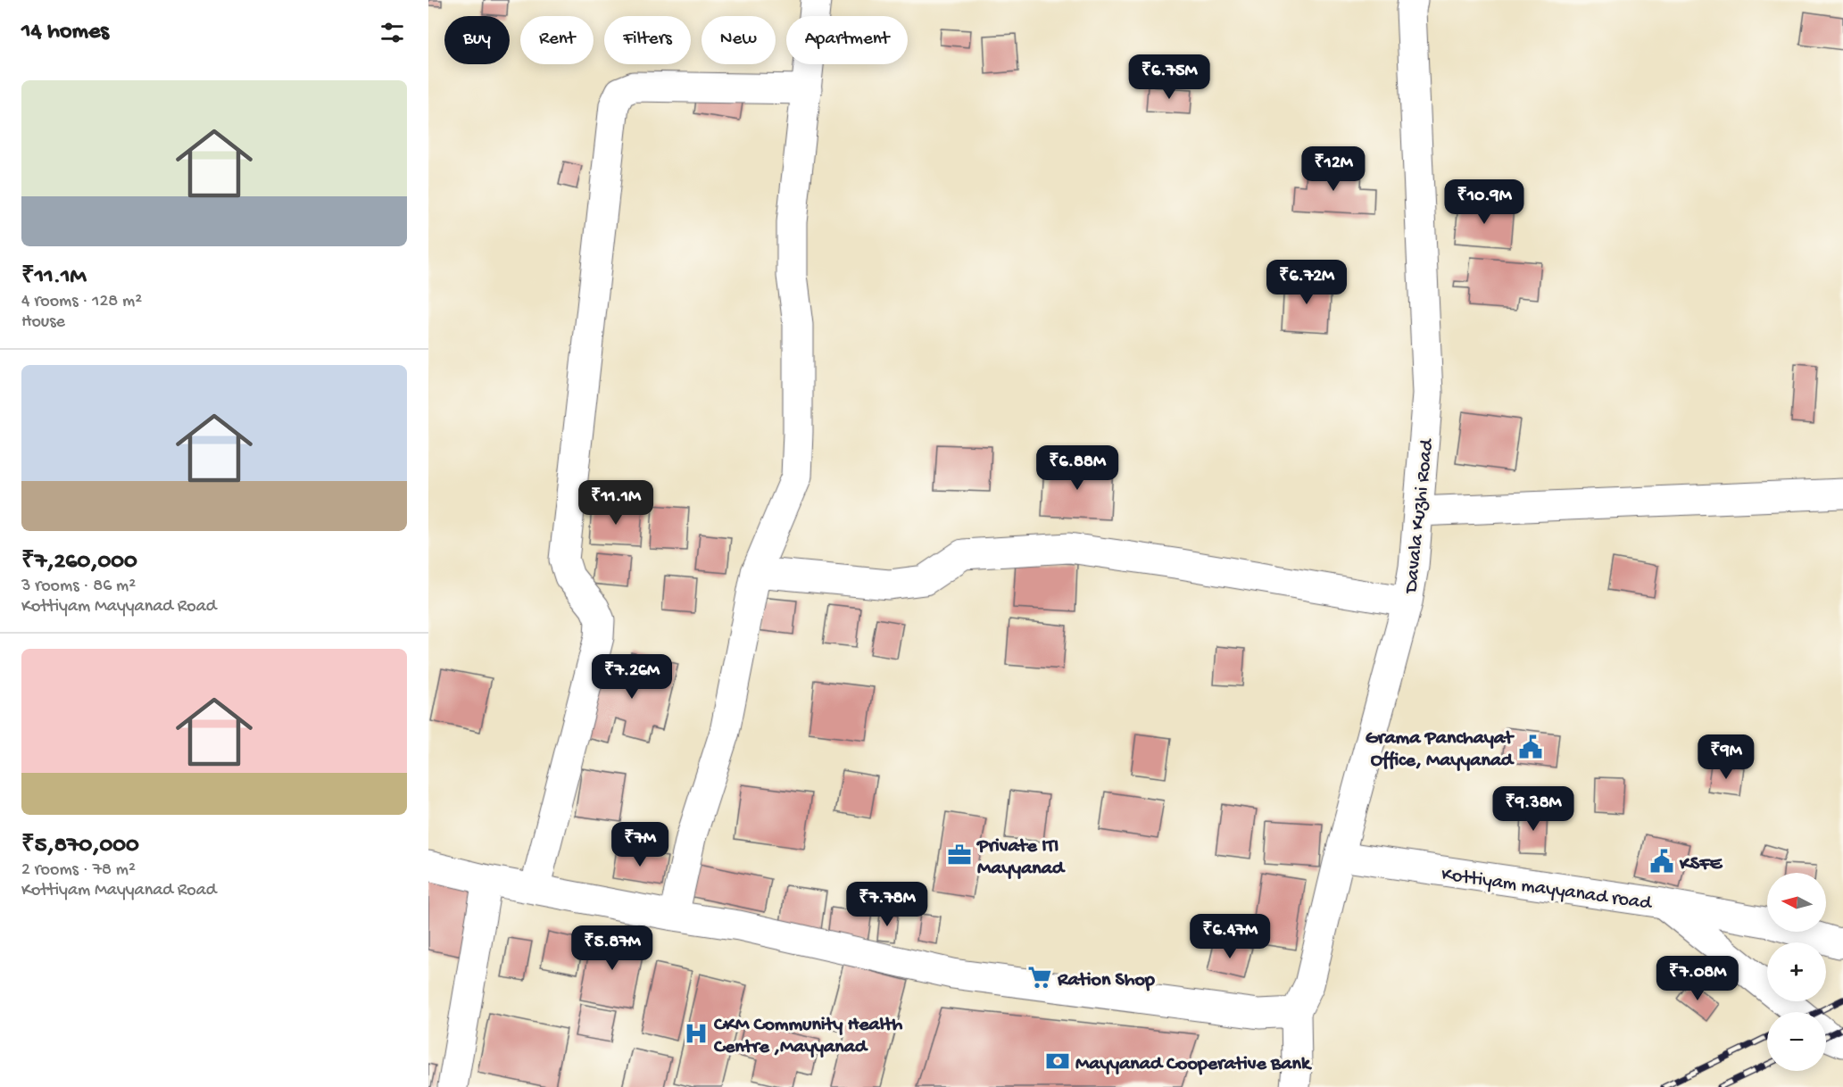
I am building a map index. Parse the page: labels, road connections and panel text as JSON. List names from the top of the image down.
{
  "streets": {
    "street": ["Davala Kuzhi Road", "Kottiyam mayyanad road"]
  },
  "crossings": [
    ["Davala Kuzhi Road", "Kottiyam mayyanad road"]
  ],
  "places": {
    "public building": ["Grama Panchayat Office, Mayyanad", "KSFE"],
    "office": ["Private ITI Mayyanad"],
    "supermarket": ["Ration Shop"],
    "hospital": ["CKM Community Health Centre ,Mayyanad"],
    "bank": ["Mayyanad Cooperative Bank"]
  },
  "north": "left",
  "page": {
    "heading": "14 homes",
    "chip": [
      "Buy",
      "Rent",
      "Filters",
      "New",
      "Apartment"
    ],
    "price": [
      "₹6.75M",
      "₹12M",
      "₹10.9M",
      "₹6.72M",
      "₹6.88M",
      "₹11.1M",
      "₹7.26M",
      "₹9M",
      "₹9.38M",
      "₹7M",
      "₹7.78M",
      "₹6.47M",
      "₹5.87M",
      "₹7.08M"
    ],
    "list": [
      {
        "name": "₹11.1M",
        "note": "4 rooms · 128 m² · House"
      },
      {
        "name": "₹7,260,000",
        "note": "3 rooms · 86 m² · Kottiyam Mayyanad Road"
      },
      {
        "name": "₹5,870,000",
        "note": "2 rooms · 78 m² · Kottiyam Mayyanad Road"
      }
    ],
    "map_buttons": ["+", "−"]
  }
}
